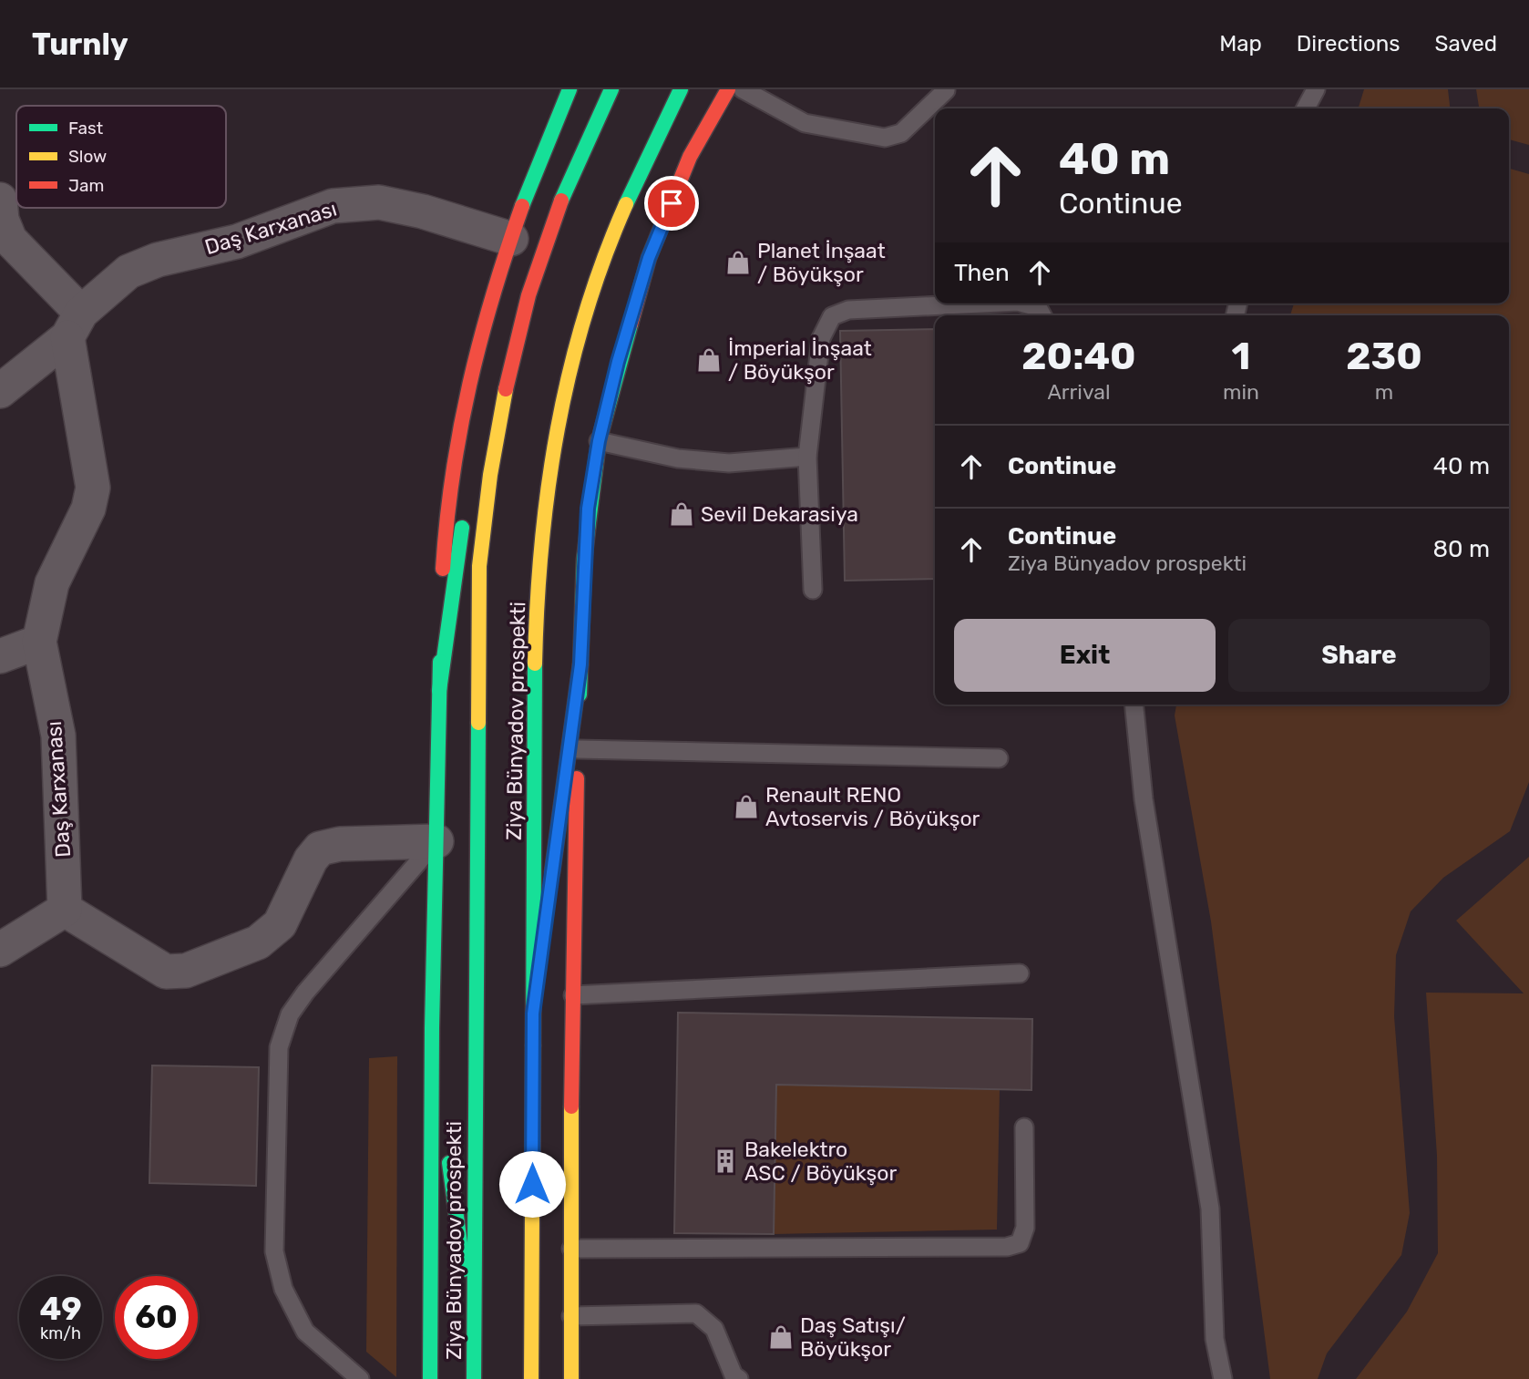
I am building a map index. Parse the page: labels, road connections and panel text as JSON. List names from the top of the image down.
{
  "streets": {
    "main road": ["Ziya Bünyadov prospekti"],
    "street": ["Daş Karxanası"]
  },
  "crossings": [
    ["Daş Karxanası", "Ziya Bünyadov prospekti"]
  ],
  "places": {
    "shop": [
      "Planet İnşaat / Böyükşor",
      "İmperial İnşaat / Böyükşor",
      "Sevil Dekarasiya",
      "Renault RENO Avtoservis / Böyükşor",
      "Daş Satışı/ Böyükşor"
    ],
    "building": ["Bakelektro ASC / Böyükşor"]
  },
  "legend": ["Fast", "Slow", "Jam"],
  "page": {
    "header": "Turnly",
    "nav": ["Map", "Directions", "Saved"],
    "turn": ["40 m", "Continue"],
    "then": "Then",
    "eta": [
      "20:40",
      "Arrival",
      "1",
      "min",
      "230",
      "m"
    ],
    "list": [
      {
        "name": "Continue",
        "value": "40 m"
      },
      {
        "name": "Continue",
        "note": "Ziya Bünyadov prospekti",
        "value": "80 m"
      }
    ],
    "buttons": ["Exit", "Share"],
    "speed": "49 km/h",
    "limit": "60"
  }
}
